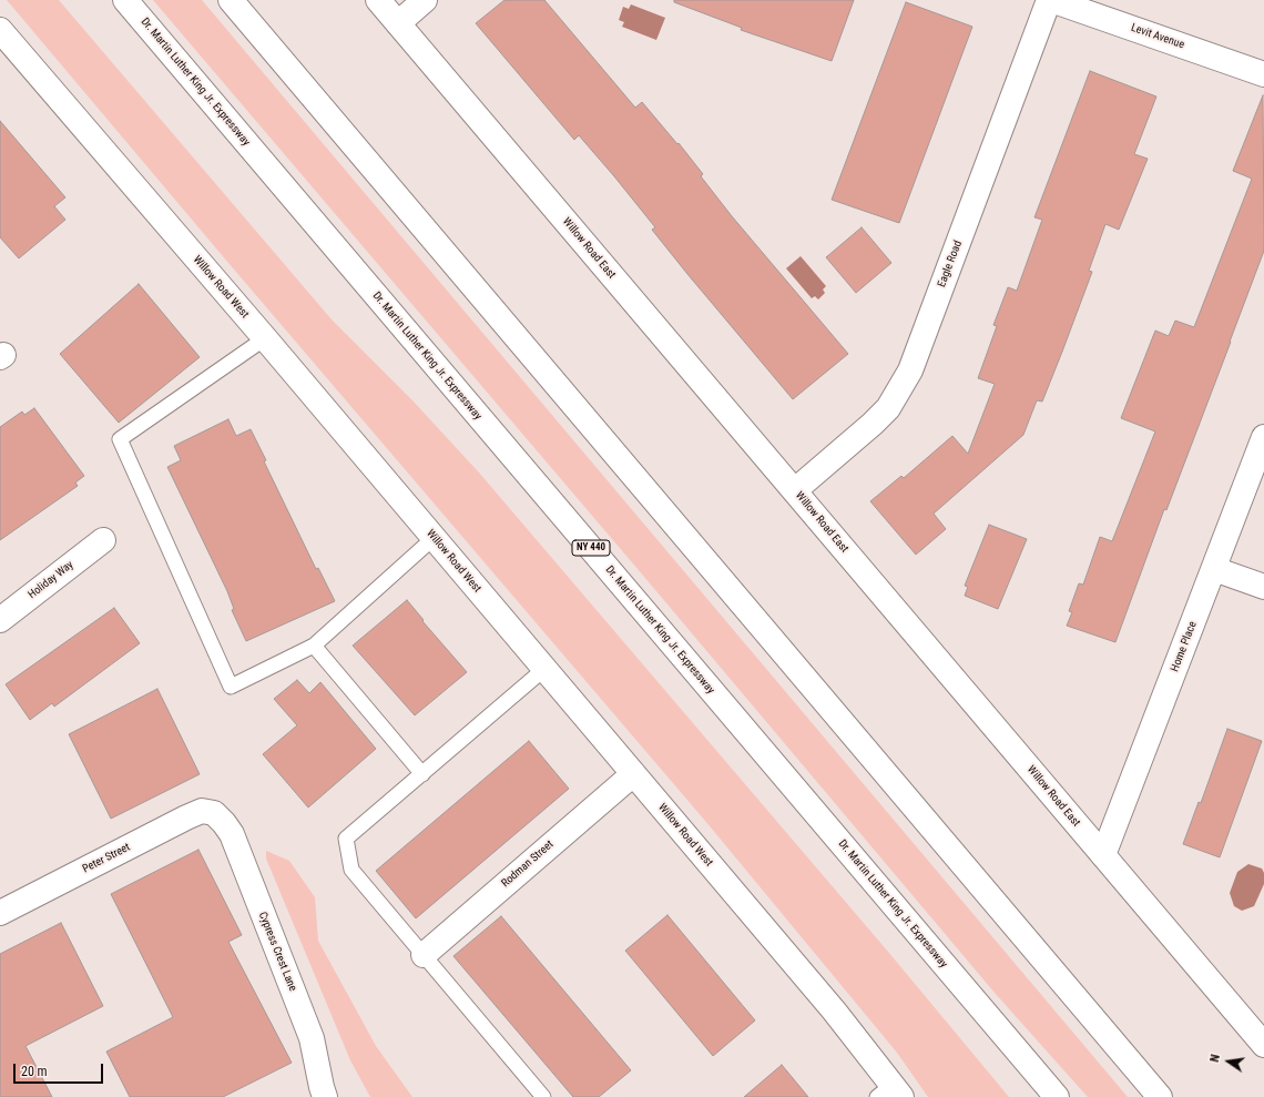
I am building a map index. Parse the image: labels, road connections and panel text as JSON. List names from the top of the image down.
{
  "streets": {
    "main road": [
      "Levit Avenue",
      "Dr. Martin Luther King Jr. Expressway",
      "Willow Road East",
      "Eagle Road",
      "Willow Road West",
      "NY 440",
      "Holiday Way",
      "Home Place",
      "Peter Street",
      "Rodman Street",
      "Cypress Crest Lane"
    ]
  },
  "crossings": [
    ["Levit Avenue", "Eagle Road"],
    ["Willow Road East", "Eagle Road"],
    ["Willow Road East", "Home Place"],
    ["Willow Road West", "Rodman Street"],
    ["Peter Street", "Cypress Crest Lane"]
  ],
  "scale_bar": "20 m",
  "north": "left"
}
